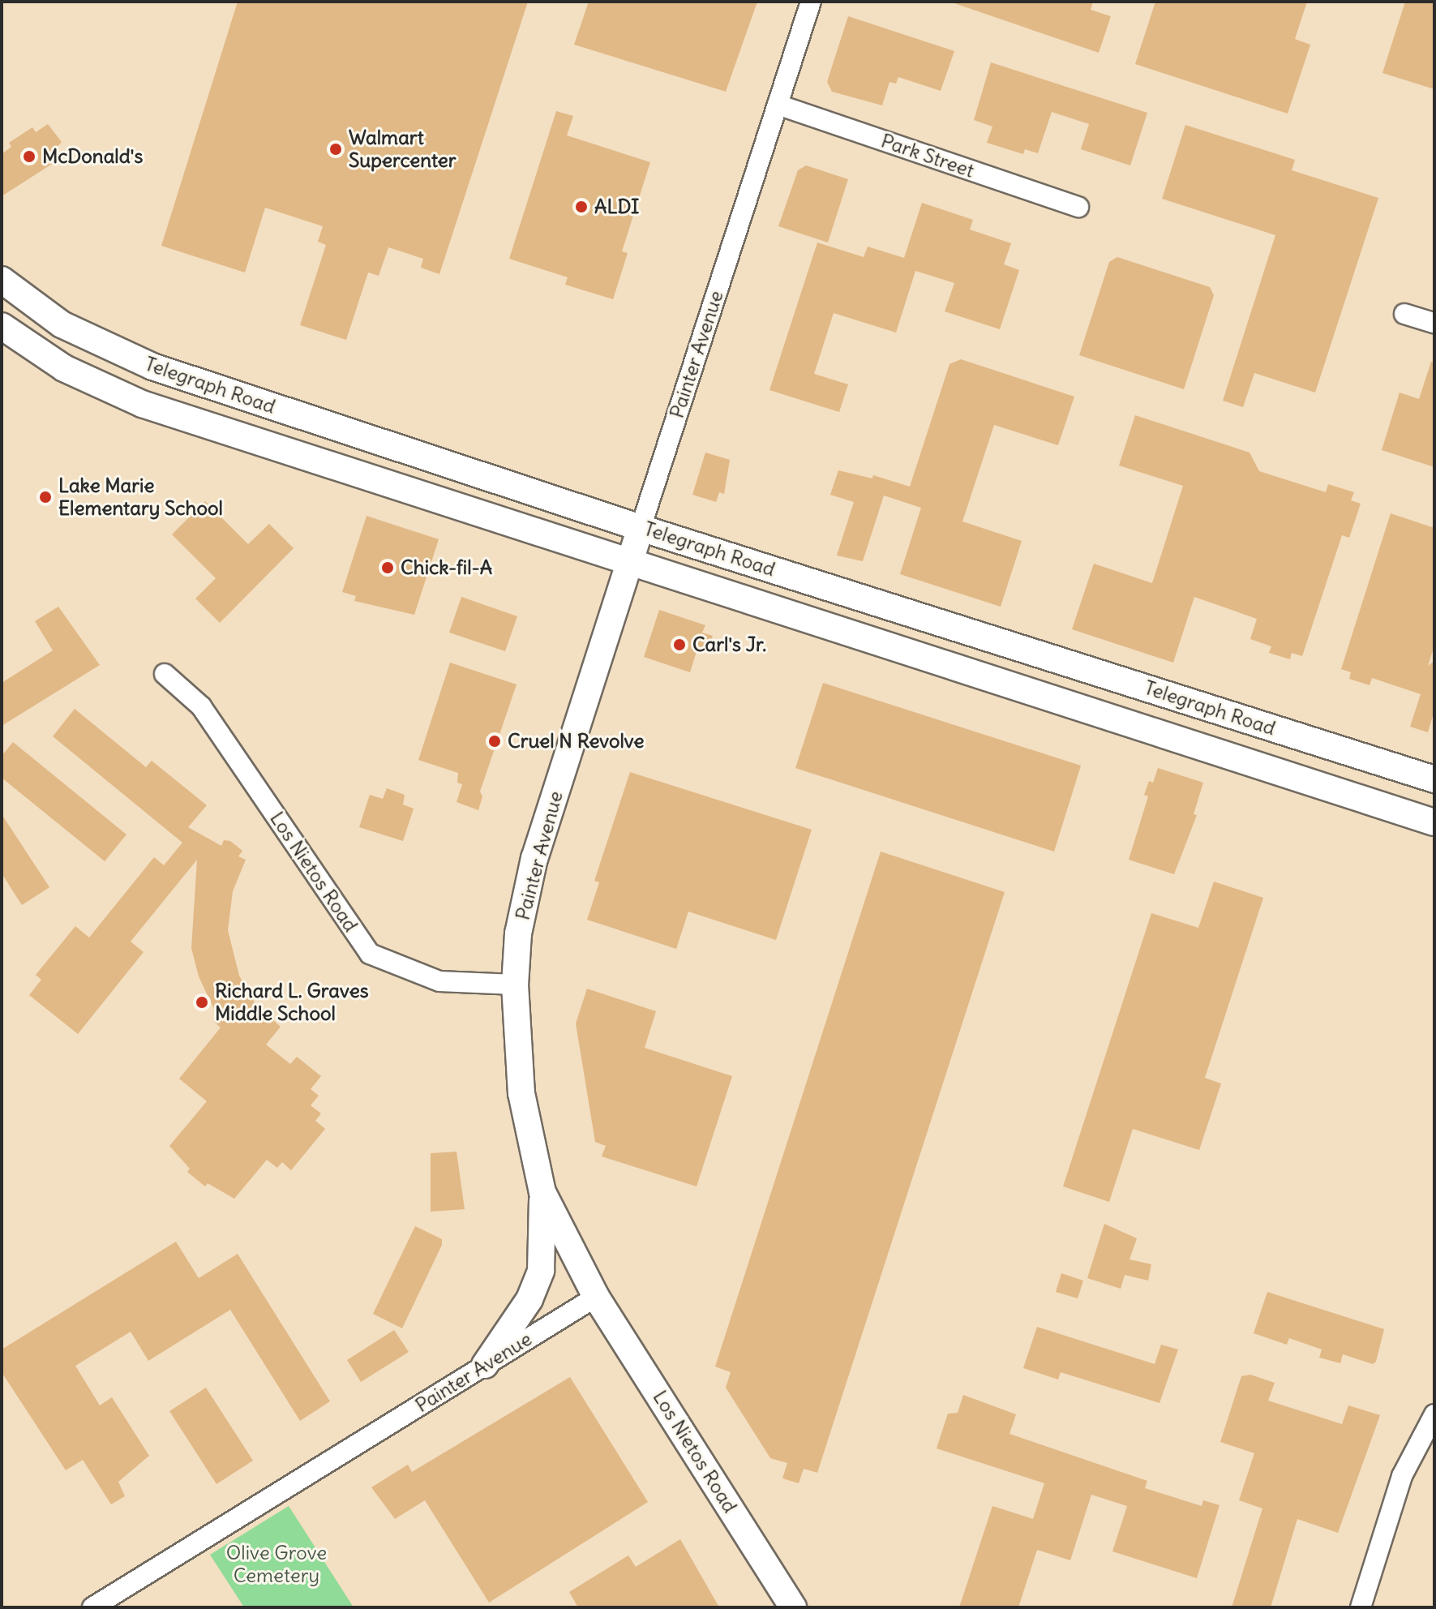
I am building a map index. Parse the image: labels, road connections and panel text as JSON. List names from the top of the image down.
{
  "streets": {
    "main road": ["Painter Avenue", "Telegraph Road", "Los Nietos Road"],
    "street": ["Park Street"]
  },
  "crossings": [
    ["Park Street", "Painter Avenue"],
    ["Painter Avenue", "Telegraph Road"],
    ["Painter Avenue", "Los Nietos Road"]
  ],
  "parks": ["Olive Grove Cemetery"],
  "places": [
    "Walmart Supercenter",
    "McDonald's",
    "ALDI",
    "Lake Marie Elementary School",
    "Chick-fil-A",
    "Carl's Jr.",
    "Cruel N Revolve",
    "Richard L. Graves Middle School"
  ]
}
